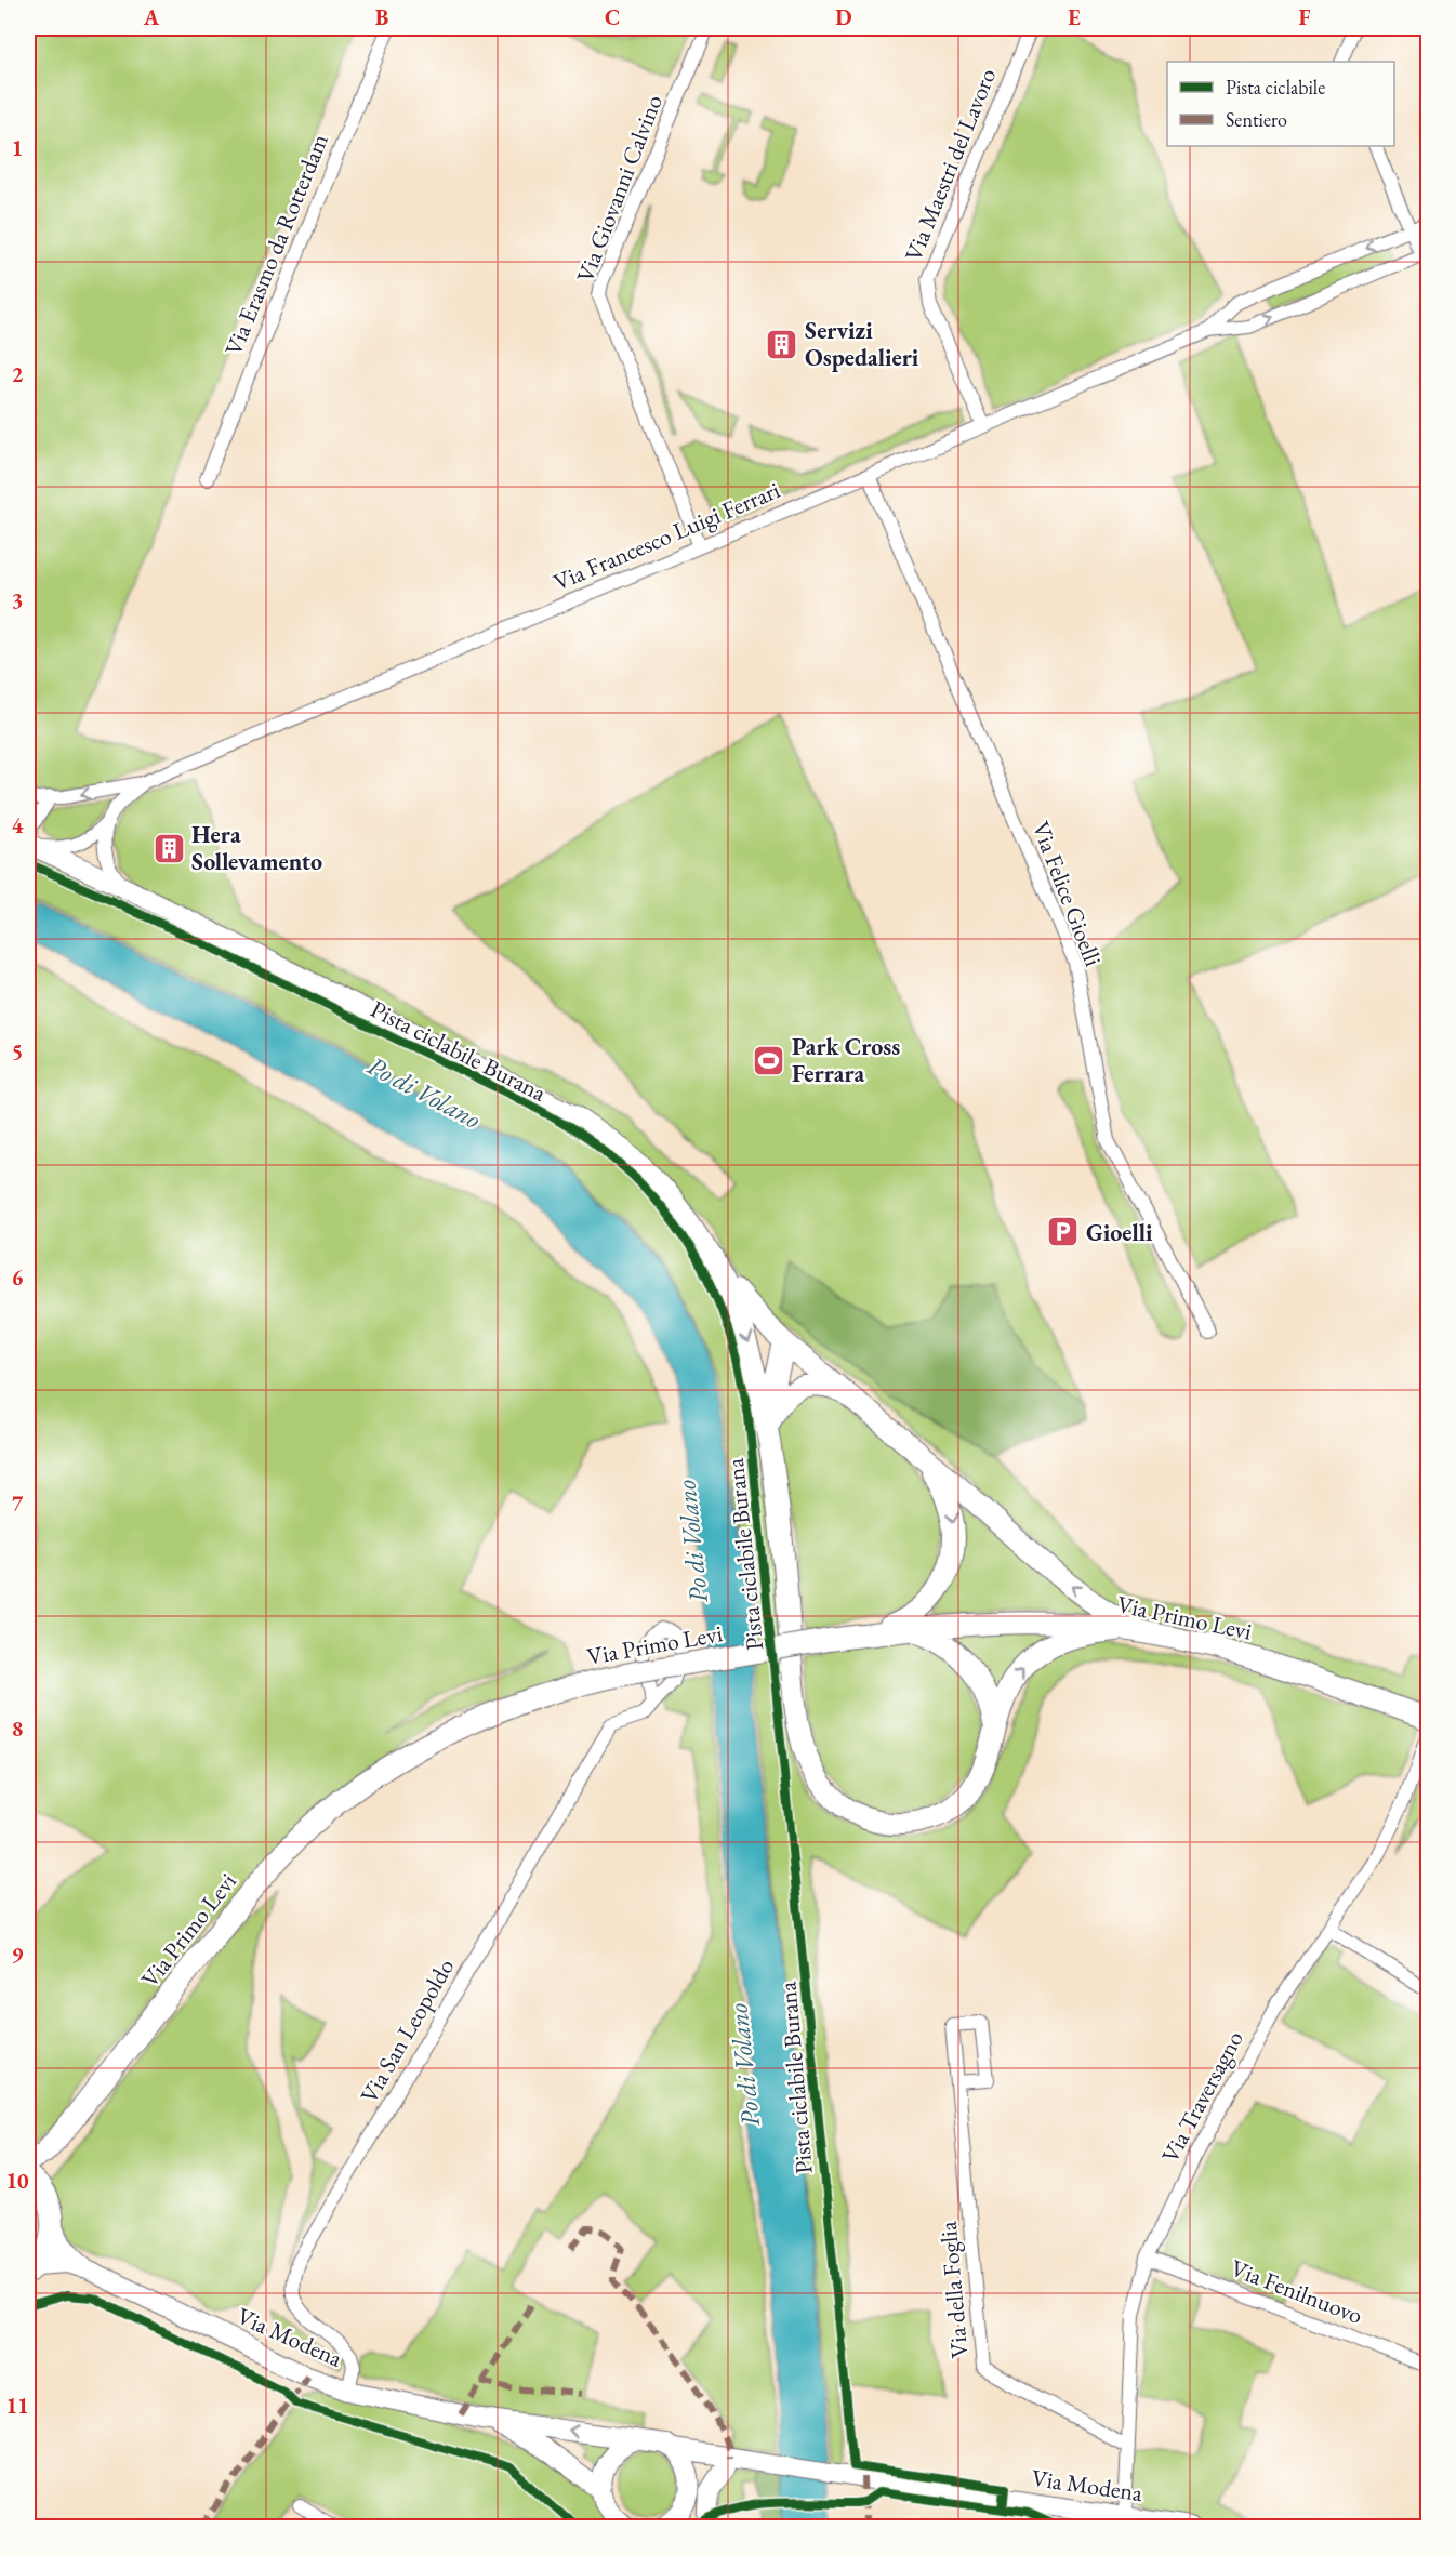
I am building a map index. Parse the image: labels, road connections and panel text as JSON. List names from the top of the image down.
{
  "streets": {
    "main road": ["Via Primo Levi", "Via Modena"],
    "street": [
      "Via Maestri del Lavoro",
      "Via Giovanni Calvino",
      "Via Erasmo da Rotterdam",
      "Via Francesco Luigi Ferrari",
      "Via Felice Gioelli",
      "Via San Leopoldo",
      "Via Traversagno",
      "Via della Foglia",
      "Via Fenilnuovo"
    ],
    "cycle path": ["Pista ciclabile Burana"]
  },
  "crossings": [
    ["Via Maestri del Lavoro", "Via Francesco Luigi Ferrari"],
    ["Via Giovanni Calvino", "Via Francesco Luigi Ferrari"],
    ["Via Francesco Luigi Ferrari", "Via Felice Gioelli"],
    ["Via San Leopoldo", "Via Modena"],
    ["Via Traversagno", "Via della Foglia"],
    ["Via Traversagno", "Via Fenilnuovo"],
    ["Via Traversagno", "Via Modena"]
  ],
  "water": ["Po di Volano"],
  "places": {
    "building": ["Servizi Ospedalieri", "Hera Sollevamento"],
    "sports": ["Park Cross Ferrara"],
    "parking": ["Gioelli"]
  },
  "legend": ["Pista ciclabile", "Sentiero"],
  "grid": {
    "columns": [
      "A",
      "B",
      "C",
      "D",
      "E",
      "F"
    ],
    "rows": [
      "1",
      "2",
      "3",
      "4",
      "5",
      "6",
      "7",
      "8",
      "9",
      "10",
      "11"
    ]
  }
}
